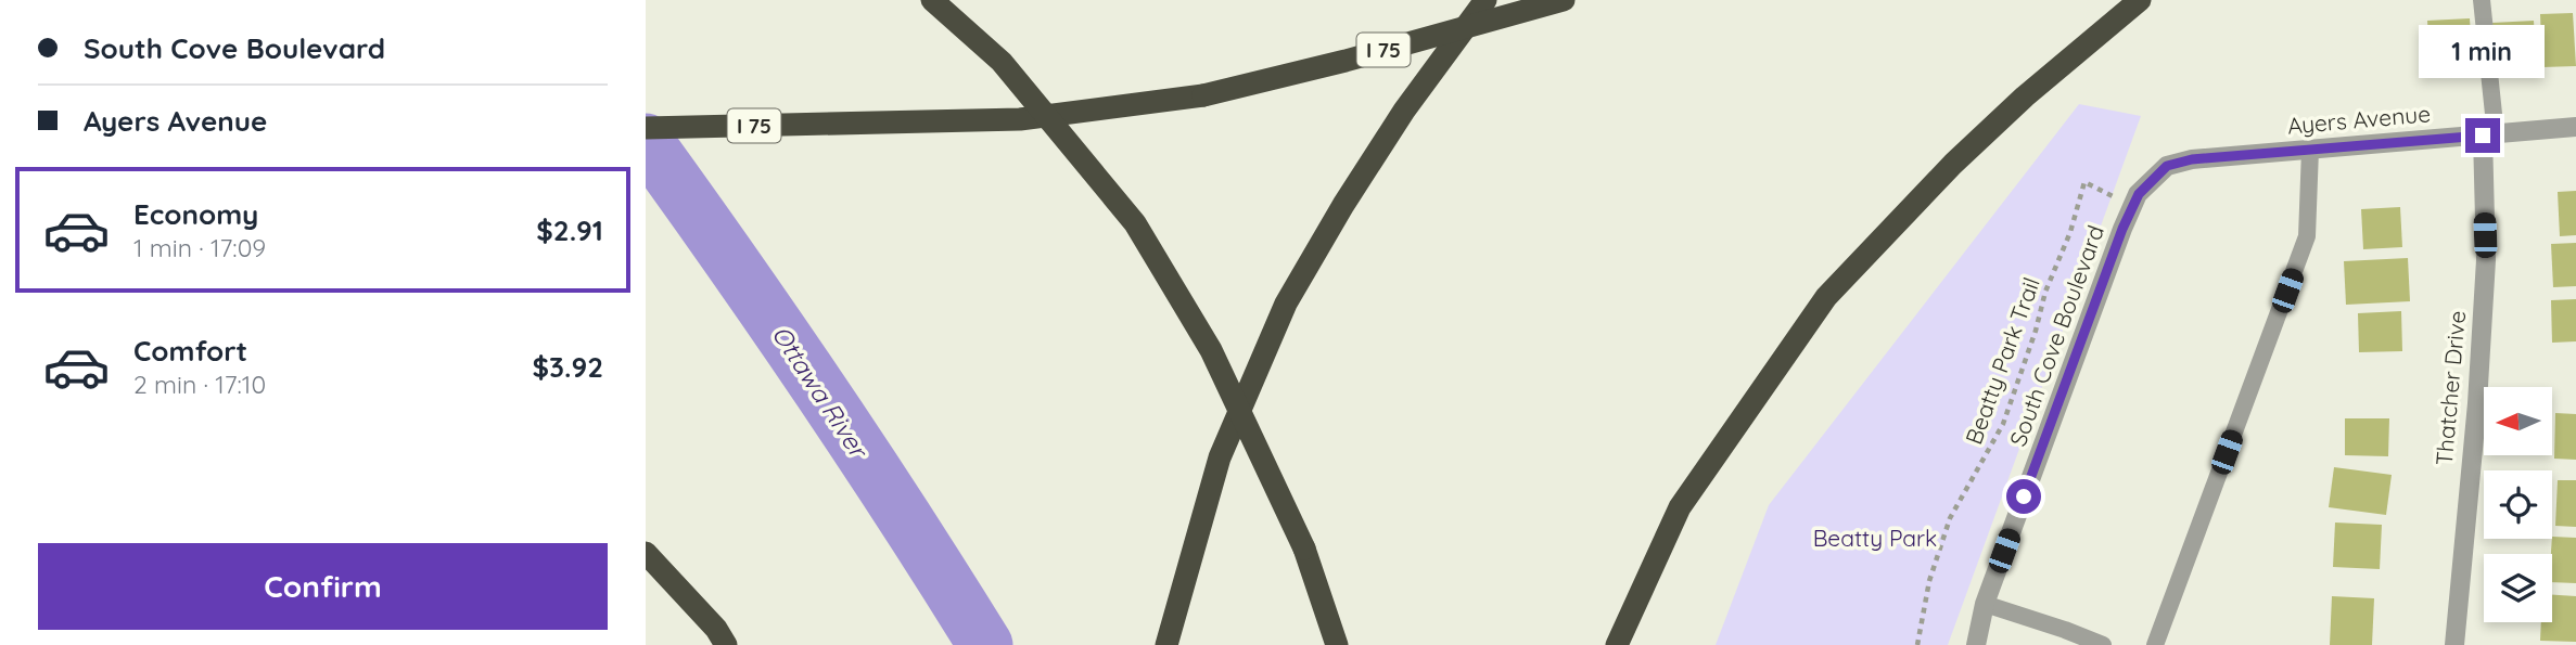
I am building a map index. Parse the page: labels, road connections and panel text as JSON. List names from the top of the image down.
{
  "streets": {
    "highway": ["I 75"],
    "street": ["Ayers Avenue", "South Cove Boulevard", "Thatcher Drive"],
    "path": ["Beatty Park Trail"]
  },
  "crossings": [
    ["Ayers Avenue", "South Cove Boulevard"],
    ["Ayers Avenue", "Thatcher Drive"],
    ["South Cove Boulevard", "Beatty Park Trail"]
  ],
  "water": ["Ottawa River"],
  "parks": ["Beatty Park"],
  "north": "left",
  "page": {
    "banner": ["South Cove Boulevard", "Ayers Avenue"],
    "bubble": "1 min",
    "list": [
      {
        "name": "Economy",
        "note": "1 min · 17:09",
        "value": "$2.91"
      },
      {
        "name": "Comfort",
        "note": "2 min · 17:10",
        "value": "$3.92"
      }
    ],
    "buttons": "Confirm"
  }
}
